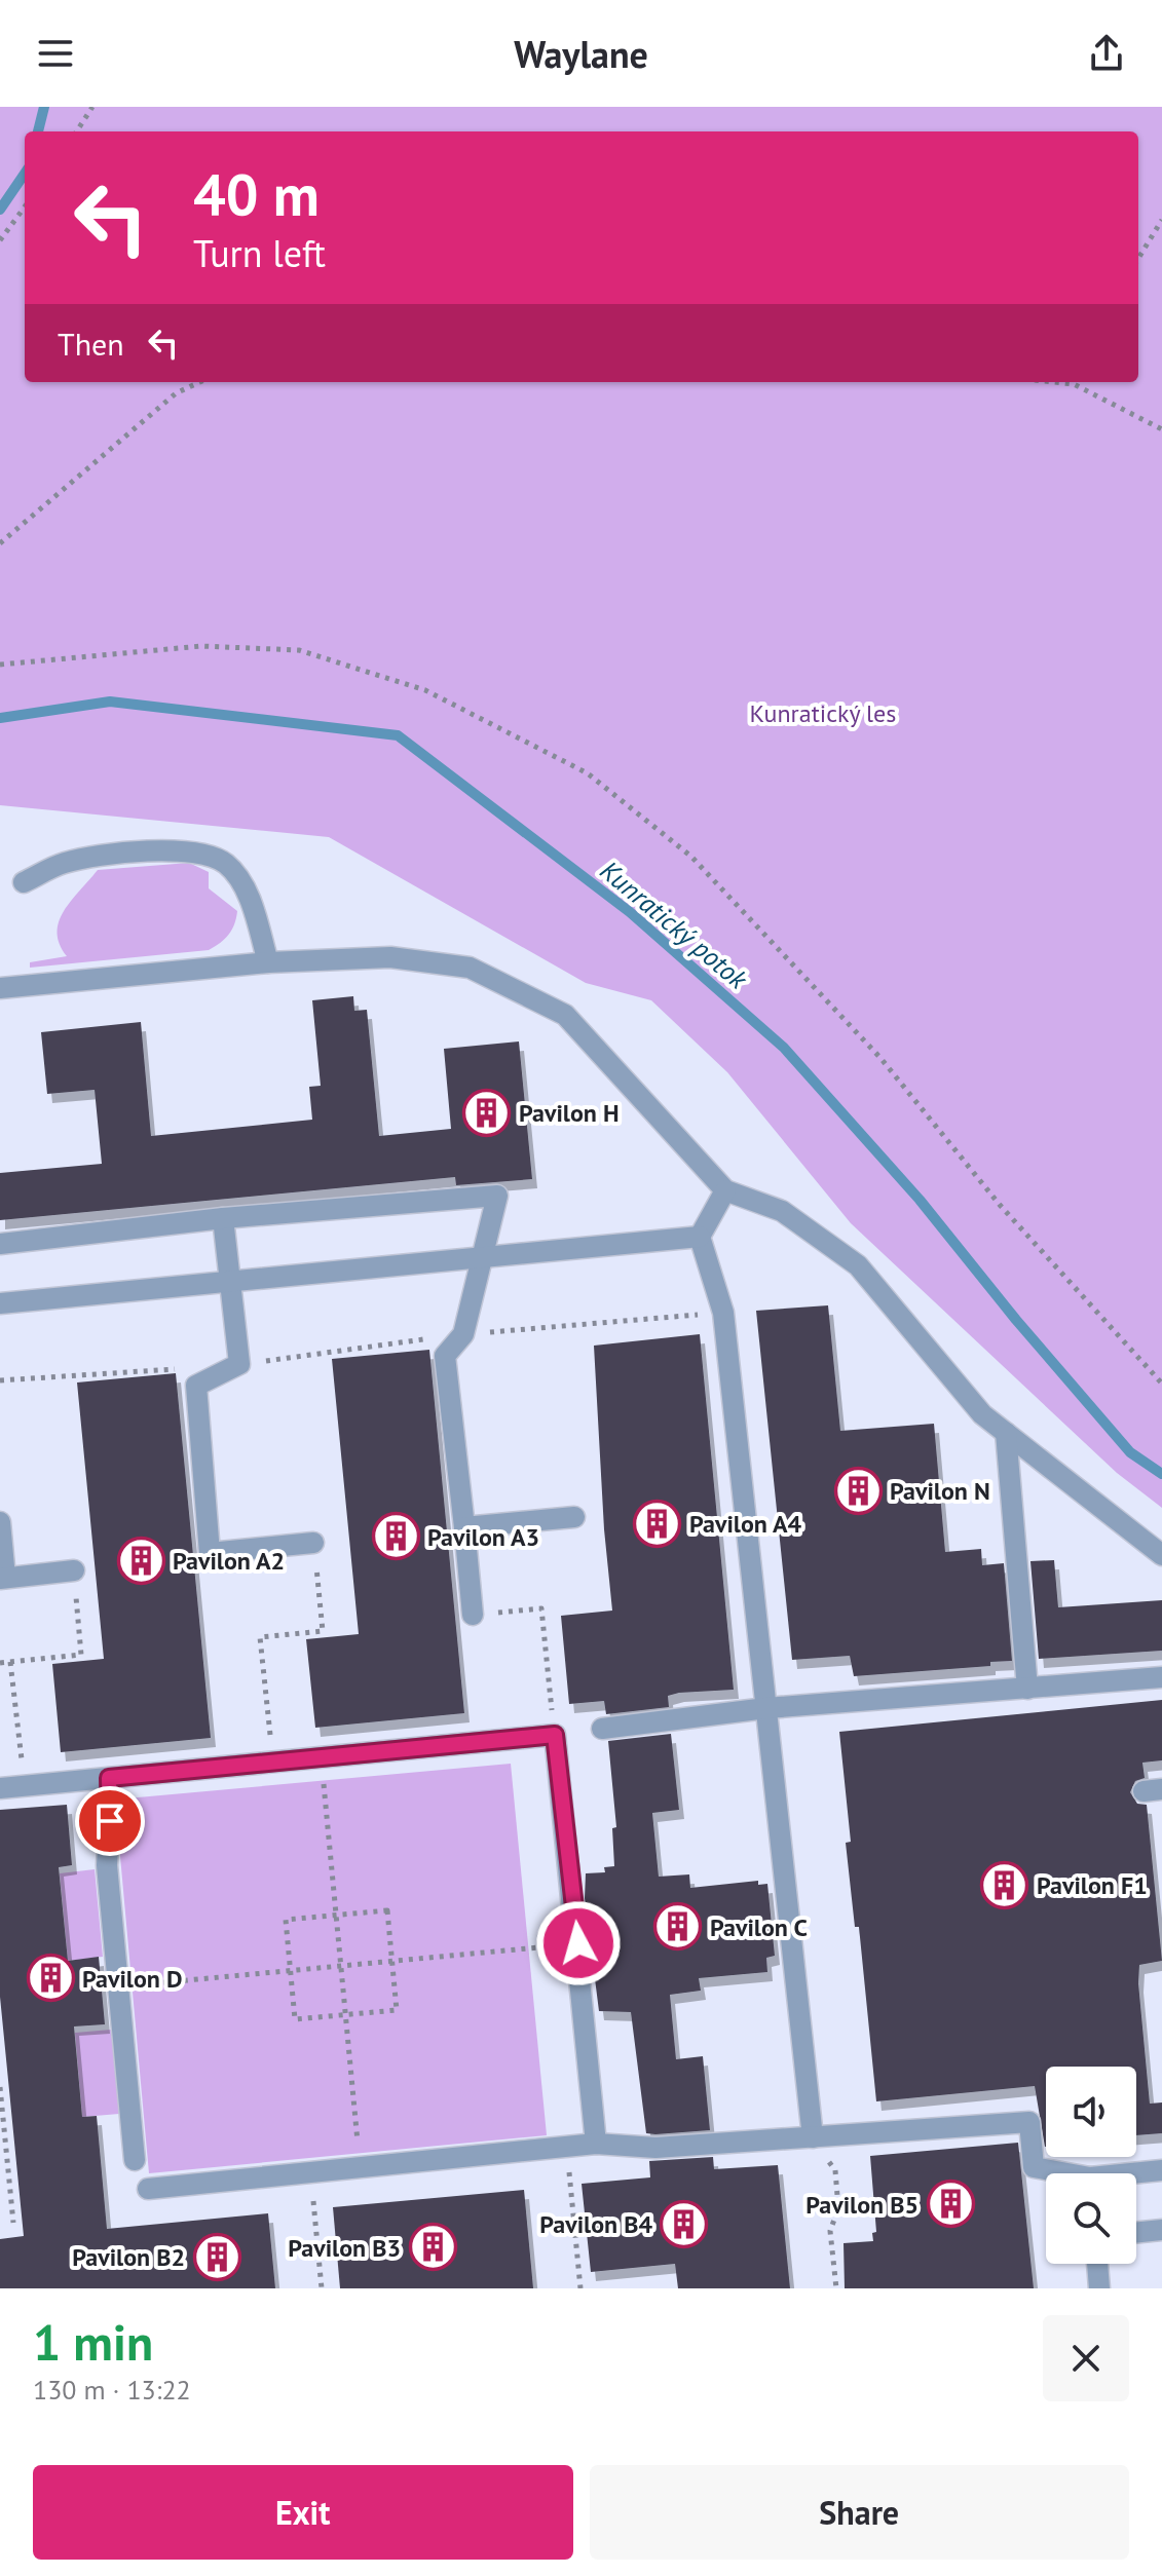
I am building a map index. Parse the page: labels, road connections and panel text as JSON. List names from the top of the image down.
{
  "water": ["Kunratický potok"],
  "parks": ["Kunratický les"],
  "places": {
    "building": [
      "Pavilon H",
      "Pavilon N",
      "Pavilon A4",
      "Pavilon A3",
      "Pavilon A2",
      "Pavilon F1",
      "Pavilon C",
      "Pavilon D",
      "Pavilon B5",
      "Pavilon B4",
      "Pavilon B3",
      "Pavilon B2"
    ]
  },
  "page": {
    "header": "Waylane",
    "turn": ["40 m", "Turn left"],
    "then": "Then",
    "heading": ["1 min", "130 m · 13:22"],
    "buttons": ["Exit", "Share"]
  }
}
